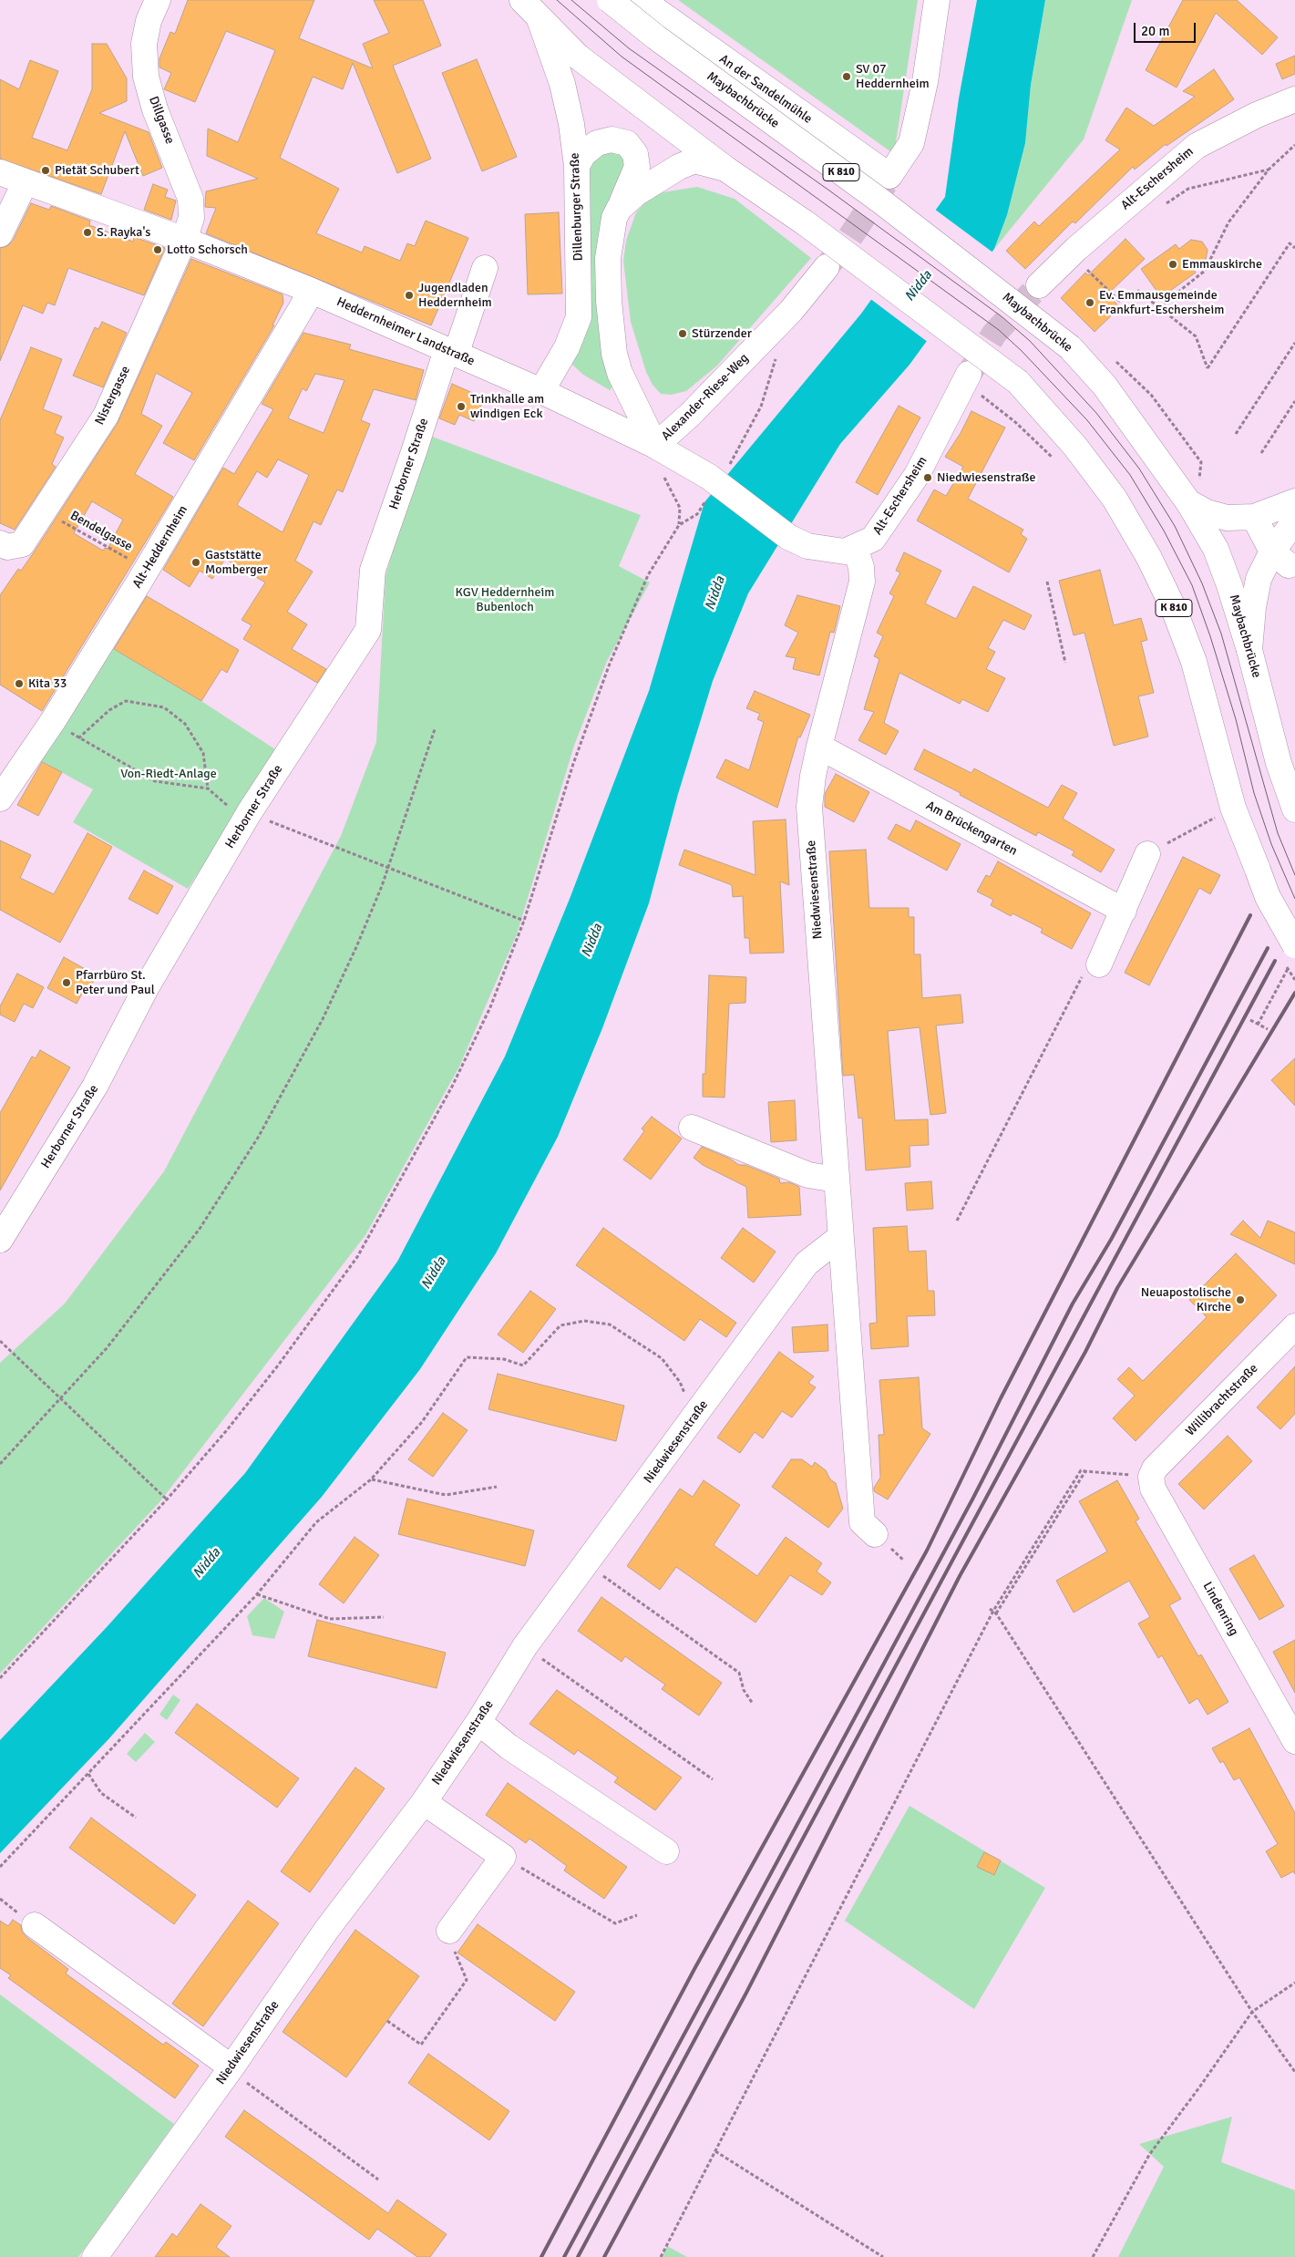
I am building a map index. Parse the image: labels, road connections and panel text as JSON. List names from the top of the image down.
{
  "streets": {
    "street": [
      "An der Sandelmühle",
      "Maybachbrücke",
      "Dillgasse",
      "K 810",
      "Alt-Eschersheim",
      "Dillenburger Straße",
      "Heddernheimer Landstraße",
      "Nistergasse",
      "Alexander-Riese-Weg",
      "Herborner Straße",
      "Alt-Heddernheim",
      "Am Brückengarten",
      "Niedwiesenstraße",
      "Willibrachtstraße",
      "Lindenring"
    ],
    "path": ["Bendelgasse"]
  },
  "crossings": [
    ["Dillgasse", "Heddernheimer Landstraße"],
    ["Dillgasse", "Nistergasse"],
    ["Alt-Eschersheim", "Heddernheimer Landstraße"],
    ["Alt-Eschersheim", "Niedwiesenstraße"],
    ["Dillenburger Straße", "Heddernheimer Landstraße"],
    ["Heddernheimer Landstraße", "Nistergasse"],
    ["Heddernheimer Landstraße", "Alexander-Riese-Weg"],
    ["Heddernheimer Landstraße", "Herborner Straße"],
    ["Heddernheimer Landstraße", "Alt-Heddernheim"],
    ["Am Brückengarten", "Niedwiesenstraße"],
    ["Willibrachtstraße", "Lindenring"]
  ],
  "water": ["Nidda"],
  "parks": ["KGV Heddernheim Bubenloch", "Von-Riedt-Anlage"],
  "places": [
    "SV 07 Heddernheim",
    "Pietät Schubert",
    "S. Rayka's",
    "Lotto Schorsch",
    "Emmauskirche",
    "Jugendladen Heddernheim",
    "Ev. Emmausgemeinde Frankfurt-Eschersheim",
    "Stürzender",
    "Trinkhalle am windigen Eck",
    "Niedwiesenstraße",
    "Gaststätte Momberger",
    "Kita 33",
    "Pfarrbüro St. Peter und Paul",
    "Neuapostolische Kirche"
  ],
  "scale_bar": "20 m"
}
